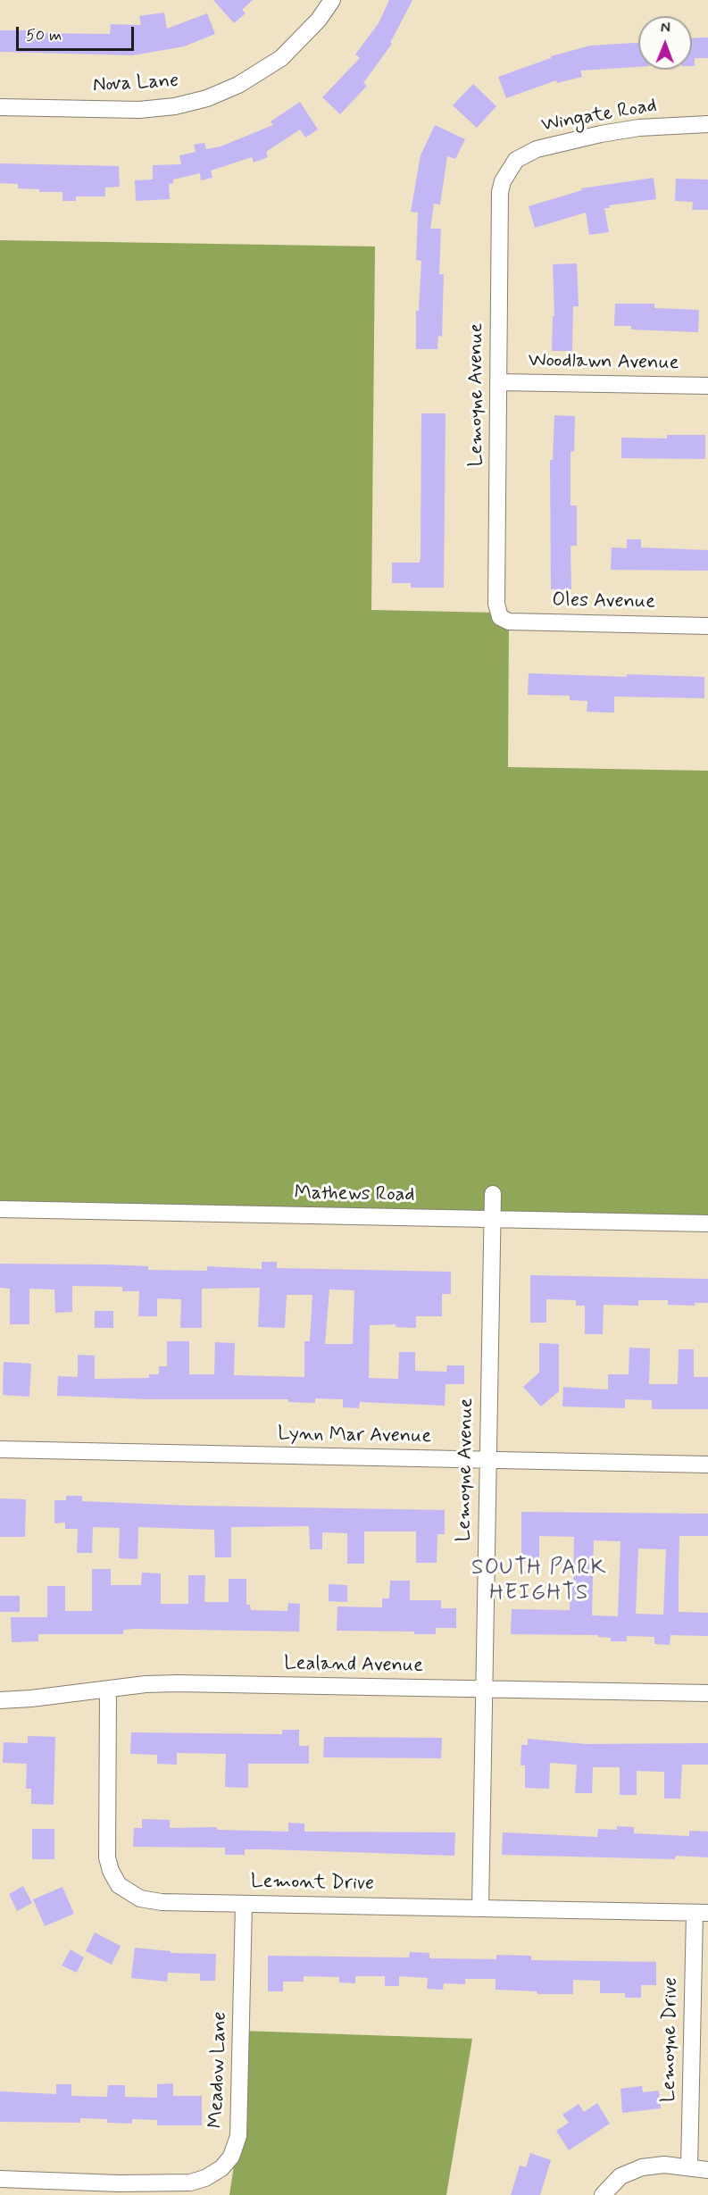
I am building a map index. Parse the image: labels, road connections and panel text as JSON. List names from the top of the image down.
{
  "streets": {
    "street": [
      "Nova Lane",
      "Wingate Road",
      "Woodlawn Avenue",
      "Lemoyne Avenue",
      "Oles Avenue",
      "Mathews Road",
      "Lynn Mar Avenue",
      "Lealand Avenue",
      "Lemont Drive",
      "Lemoyne Drive",
      "Meadow Lane"
    ]
  },
  "crossings": [
    ["Wingate Road", "Lemoyne Avenue"],
    ["Woodlawn Avenue", "Lemoyne Avenue"],
    ["Lemoyne Avenue", "Oles Avenue"],
    ["Lemoyne Avenue", "Mathews Road"],
    ["Lemoyne Avenue", "Lynn Mar Avenue"],
    ["Lemoyne Avenue", "Lealand Avenue"],
    ["Lemoyne Avenue", "Lemont Drive"],
    ["Lealand Avenue", "Lemont Drive"],
    ["Lemont Drive", "Lemoyne Drive"],
    ["Lemont Drive", "Meadow Lane"]
  ],
  "districts": ["SOUTH PARK HEIGHTS"],
  "scale_bar": "50 m",
  "north": "top"
}
